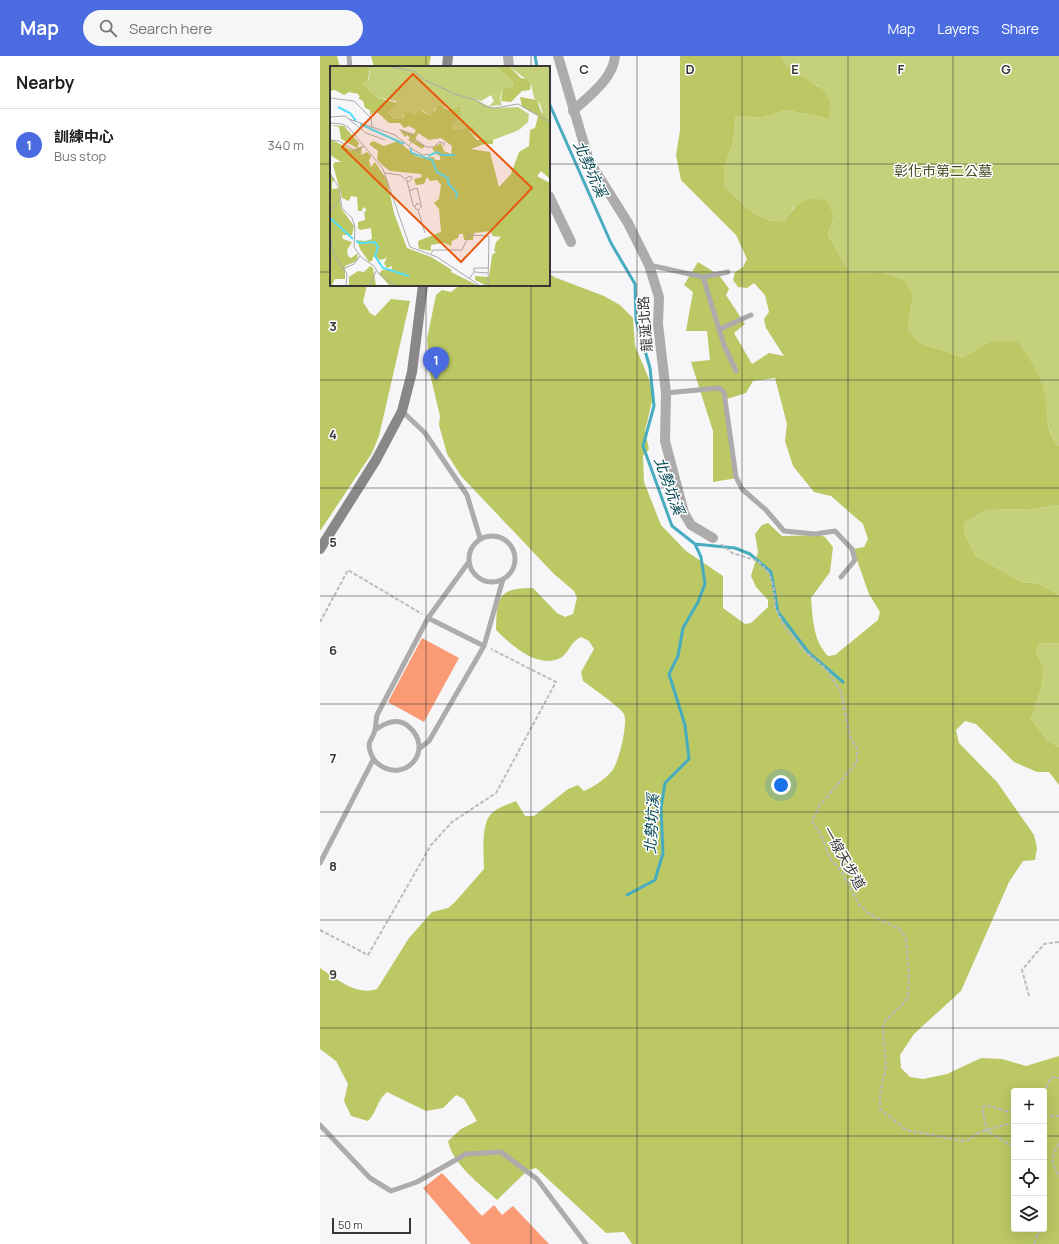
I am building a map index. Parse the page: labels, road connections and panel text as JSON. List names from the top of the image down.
{
  "streets": {
    "street": ["龍涎北路"],
    "path": ["一線天步道"]
  },
  "crossings": [
    ["龍涎北路", "一線天步道"]
  ],
  "water": ["北勢坑溪"],
  "parks": ["彰化市第二公墓"],
  "scale_bar": "50 m",
  "page": {
    "header": "Map",
    "search": "Search here",
    "nav": ["Map", "Layers", "Share"],
    "heading": "Nearby",
    "list": [
      {
        "mark": "1",
        "name": "訓練中心",
        "note": "Bus stop",
        "value": "340 m"
      }
    ],
    "pins": "1",
    "map_buttons": ["+", "−"],
    "scale": "50 m"
  },
  "grid": {
    "columns": [
      "C",
      "D",
      "E",
      "F",
      "G"
    ],
    "rows": [
      "3",
      "4",
      "5",
      "6",
      "7",
      "8",
      "9"
    ]
  }
}
